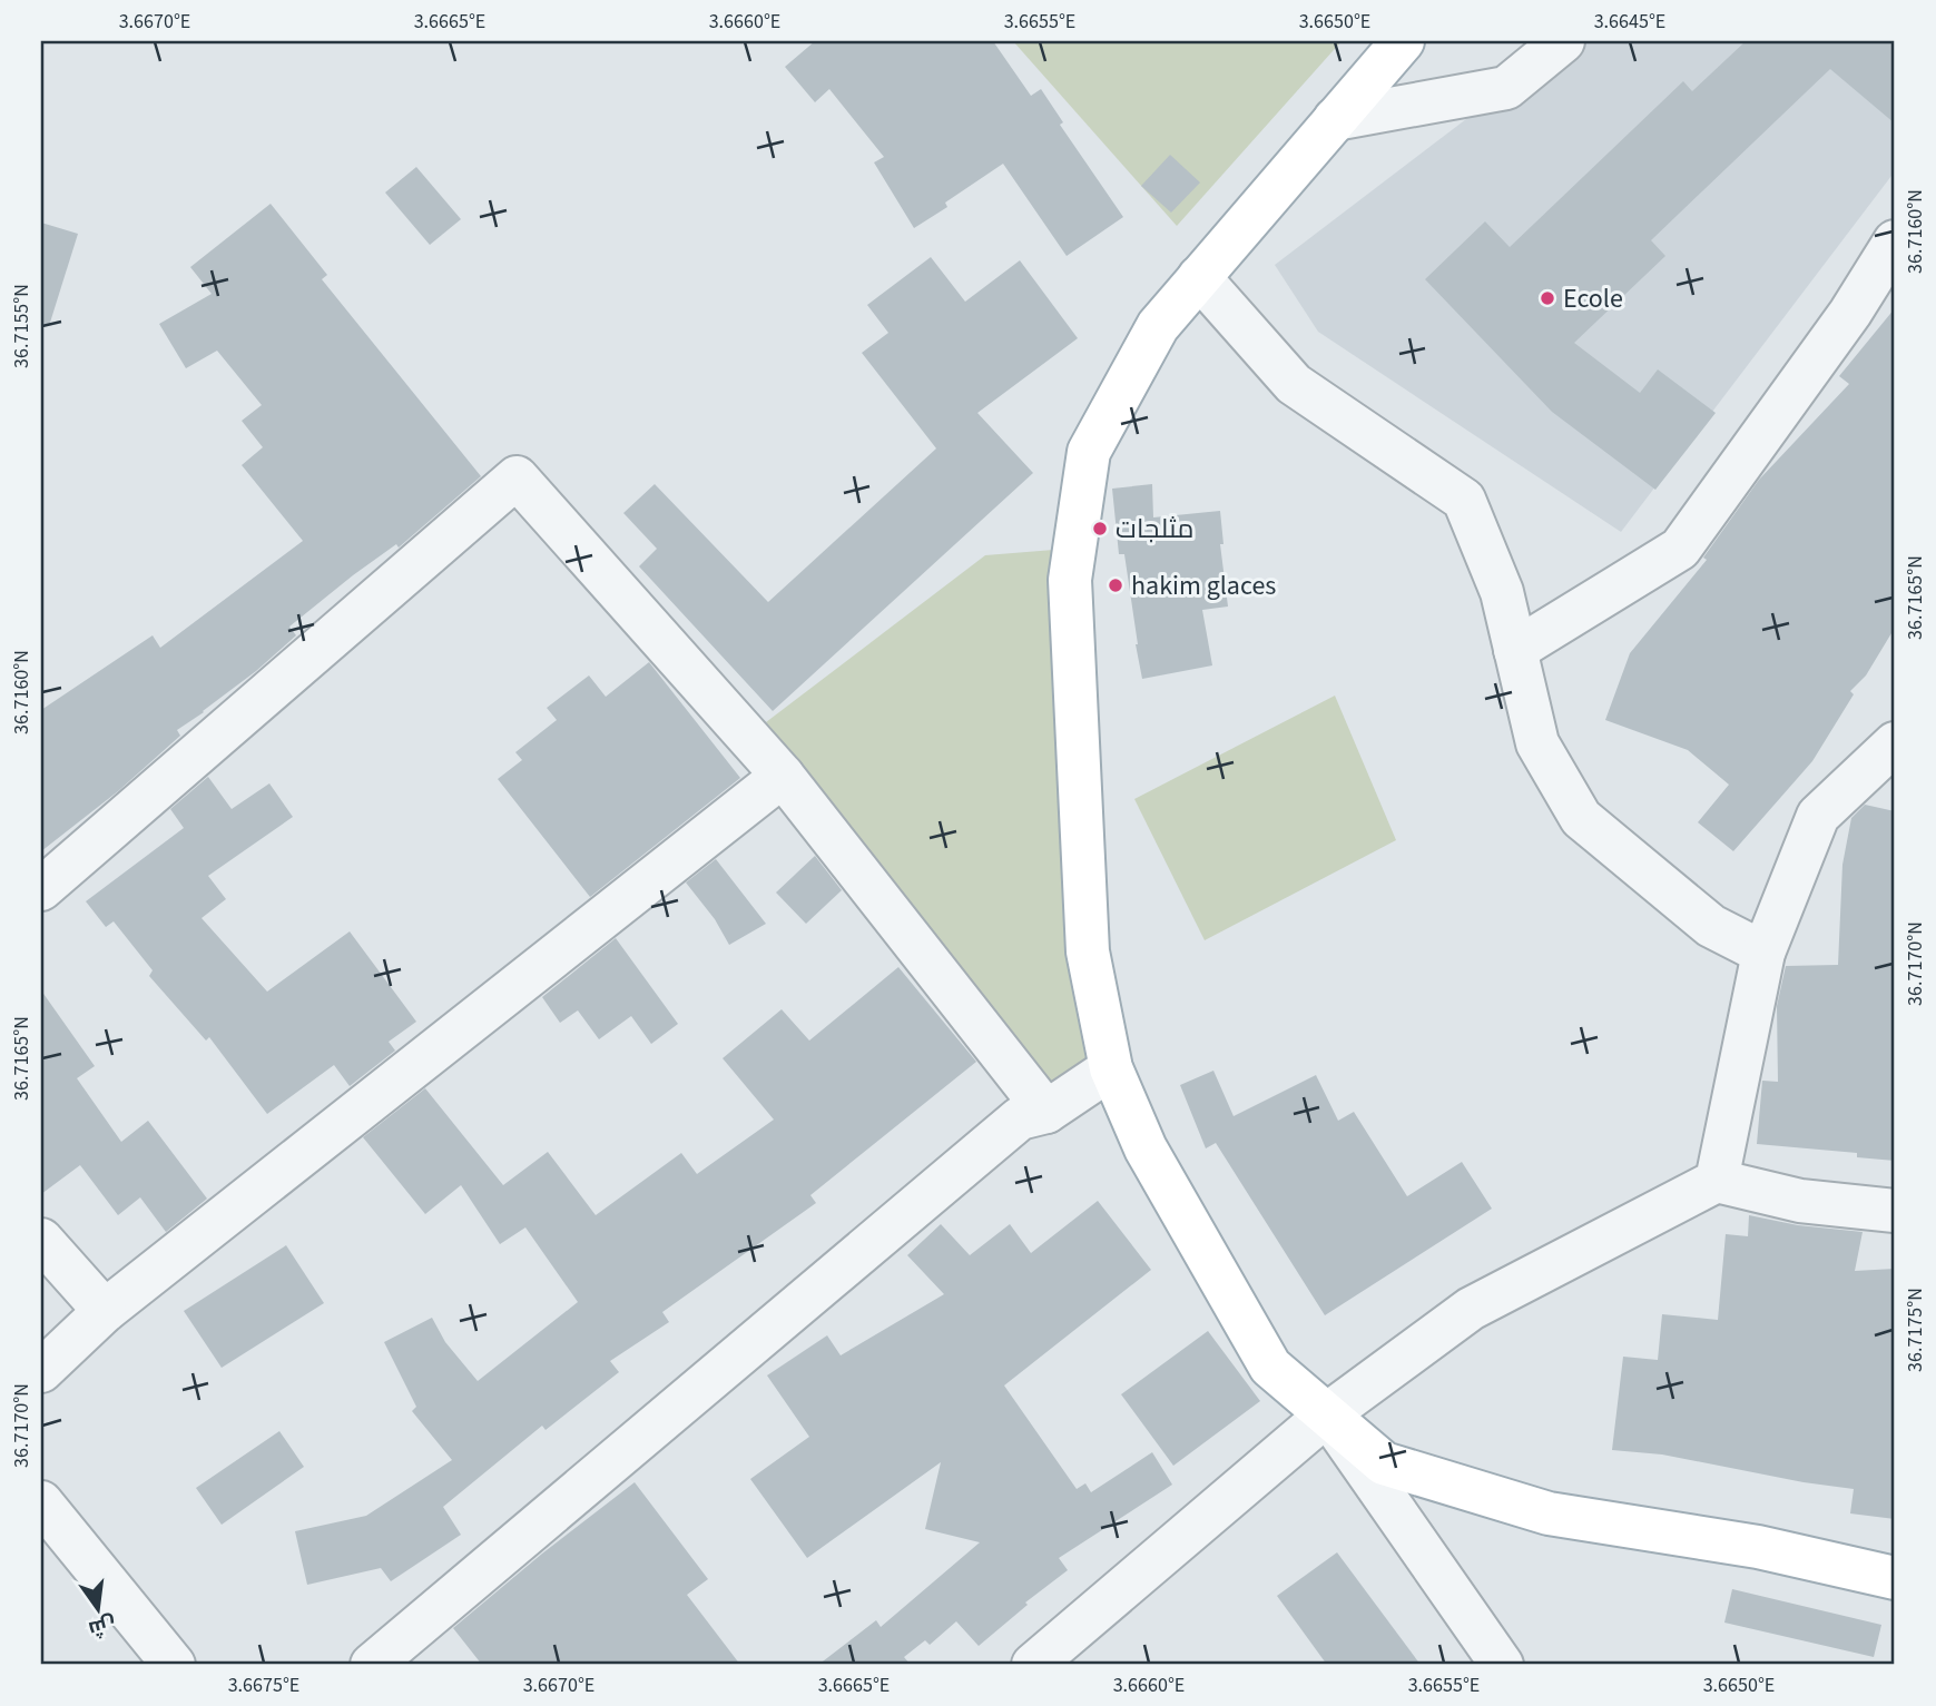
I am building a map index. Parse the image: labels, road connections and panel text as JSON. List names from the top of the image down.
{
  "places": ["Ecole", "مثلجات", "hakim glaces"],
  "north": "bottom",
  "coordinates": [
    "3.6670°E",
    "3.6665°E",
    "3.6660°E",
    "3.6655°E",
    "3.6650°E",
    "3.6645°E",
    "36.7160°N",
    "36.7155°N",
    "36.7165°N",
    "36.7170°N",
    "36.7175°N",
    "3.6675°E"
  ]
}
